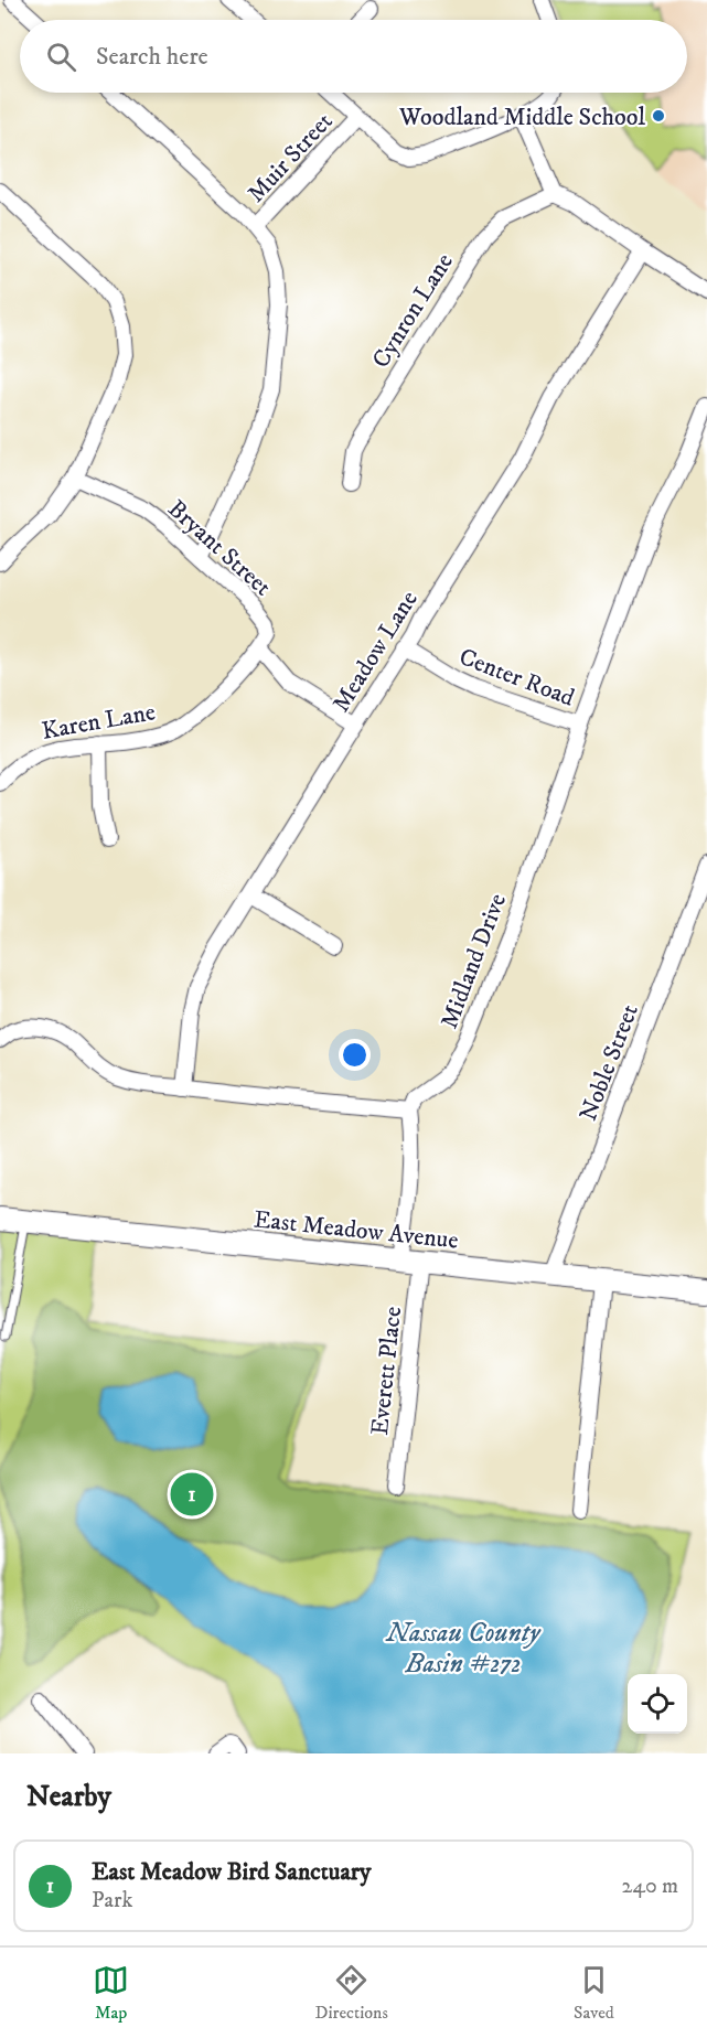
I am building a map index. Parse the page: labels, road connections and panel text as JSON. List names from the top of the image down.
{
  "streets": {
    "street": [
      "Muir Street",
      "Cynron Lane",
      "Bryant Street",
      "Meadow Lane",
      "Center Road",
      "Karen Lane",
      "Midland Drive",
      "Noble Street",
      "East Meadow Avenue",
      "Everett Place"
    ]
  },
  "crossings": [
    ["Bryant Street", "Karen Lane"],
    ["Meadow Lane", "Center Road"],
    ["Center Road", "Midland Drive"],
    ["Midland Drive", "Everett Place"],
    ["Noble Street", "East Meadow Avenue"],
    ["East Meadow Avenue", "Everett Place"]
  ],
  "water": ["Nassau County Basin #272"],
  "places": ["Woodland Middle School"],
  "page": {
    "search": "Search here",
    "pins": "1",
    "heading": "Nearby",
    "list": [
      {
        "mark": "1",
        "name": "East Meadow Bird Sanctuary",
        "note": "Park",
        "value": "240 m"
      }
    ],
    "nav": ["Map", "Directions", "Saved"]
  }
}
